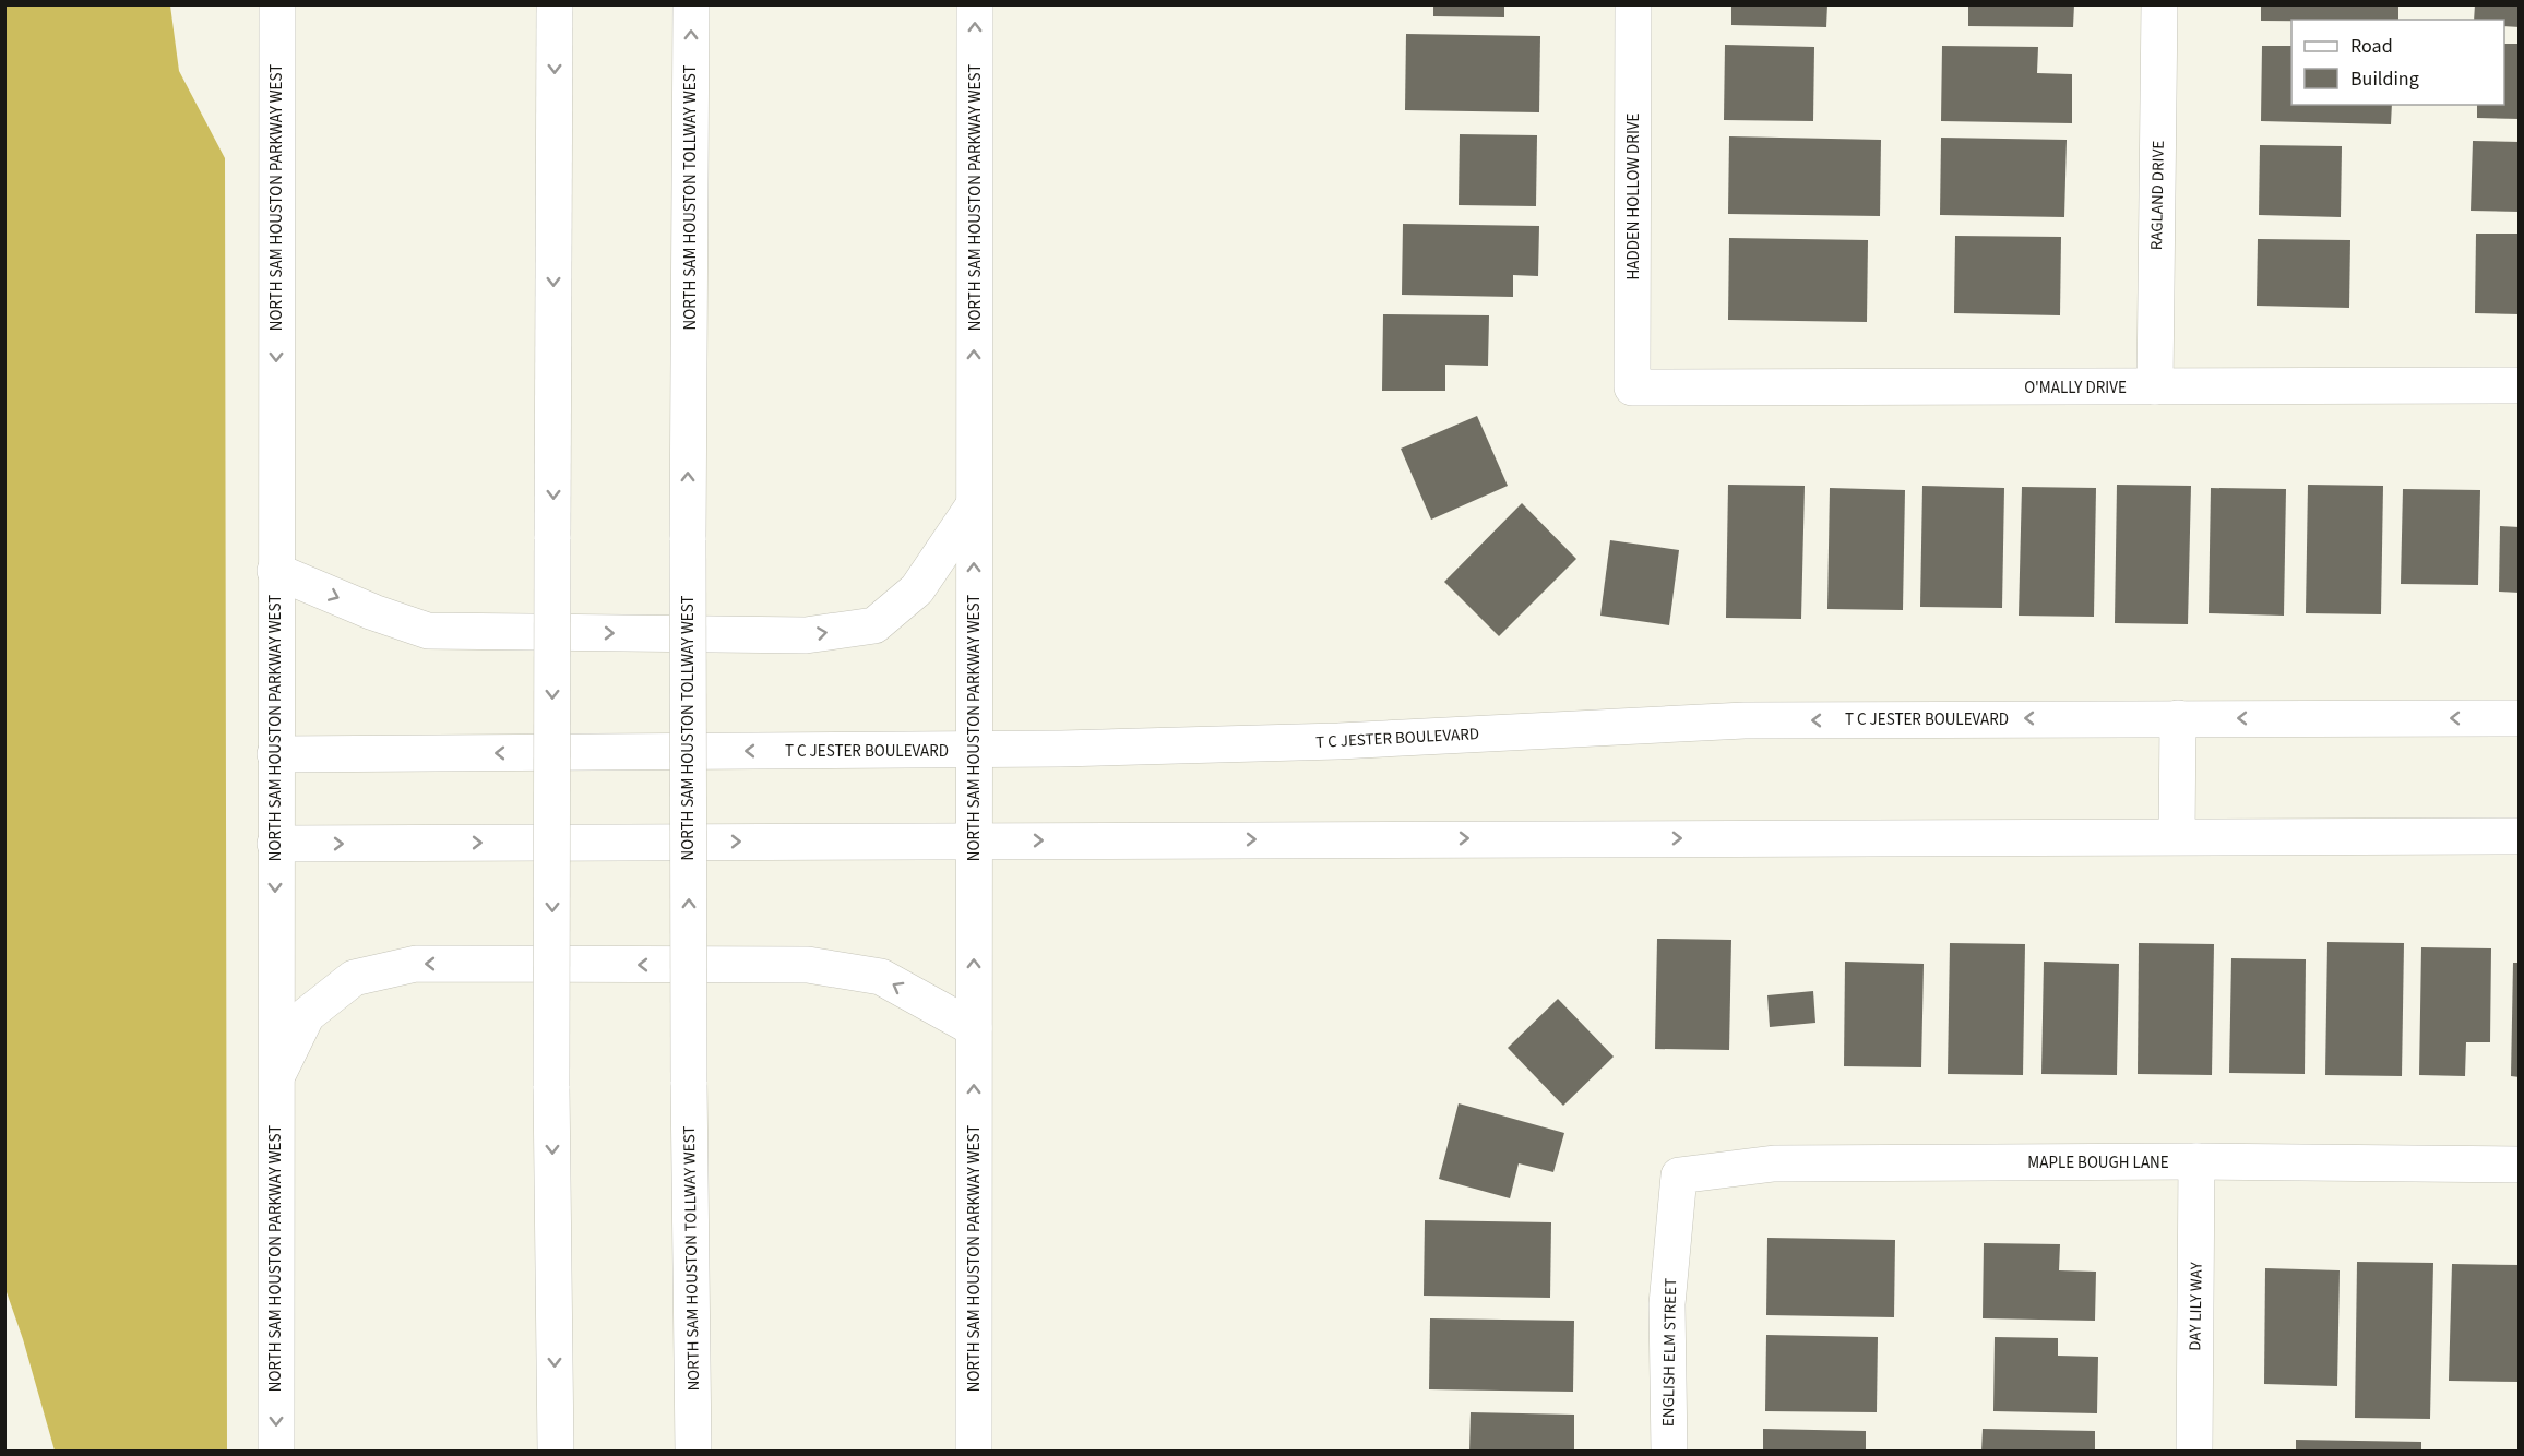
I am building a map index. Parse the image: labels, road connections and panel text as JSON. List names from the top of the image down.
{
  "streets": {
    "main road": [
      "RAGLAND DRIVE",
      "HADDEN HOLLOW DRIVE",
      "NORTH SAM HOUSTON PARKWAY WEST",
      "NORTH SAM HOUSTON TOLLWAY WEST",
      "O'MALLY DRIVE",
      "T C JESTER BOULEVARD",
      "MAPLE BOUGH LANE",
      "DAY LILY WAY",
      "ENGLISH ELM STREET"
    ]
  },
  "crossings": [
    ["RAGLAND DRIVE", "O'MALLY DRIVE"],
    ["HADDEN HOLLOW DRIVE", "O'MALLY DRIVE"],
    ["NORTH SAM HOUSTON PARKWAY WEST", "T C JESTER BOULEVARD"],
    ["MAPLE BOUGH LANE", "DAY LILY WAY"],
    ["MAPLE BOUGH LANE", "ENGLISH ELM STREET"]
  ],
  "legend": ["Road", "Building"]
}
